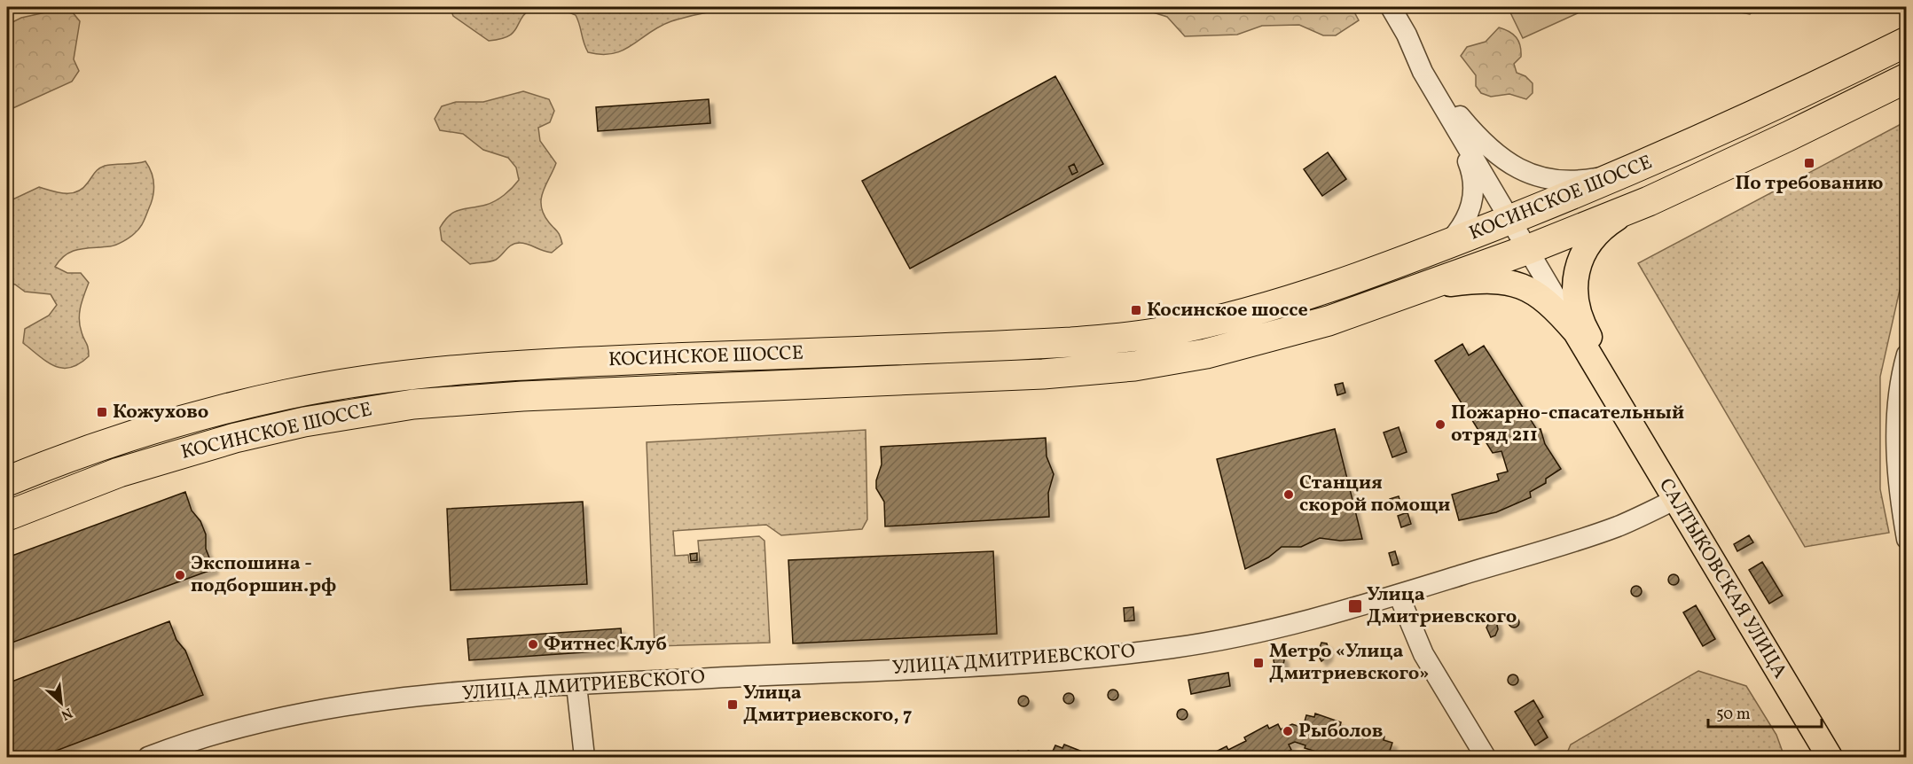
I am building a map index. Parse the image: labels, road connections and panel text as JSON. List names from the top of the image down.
{
  "streets": {
    "highway": ["КОСИНСКОЕ ШОССЕ"],
    "main road": ["САЛТЫКОВСКАЯ УЛИЦА"],
    "street": ["УЛИЦА ДМИТРИЕВСКОГО"]
  },
  "crossings": [
    ["КОСИНСКОЕ ШОССЕ", "САЛТЫКОВСКАЯ УЛИЦА"],
    ["САЛТЫКОВСКАЯ УЛИЦА", "УЛИЦА ДМИТРИЕВСКОГО"]
  ],
  "places": {
    "transit": [
      "По требованию",
      "Косинское шоссе",
      "Кожухово",
      "Улица Дмитриевского",
      "Метро «Улица Дмитриевского»",
      "Улица Дмитриевского, 7"
    ],
    "other": [
      "Пожарно-спасательный отряд 211",
      "Станция скорой помощи",
      "Экспошина - подборшин.рф",
      "Фитнес Клуб",
      "Рыболов"
    ]
  },
  "scale_bar": "50 m",
  "north": "bottom right"
}
